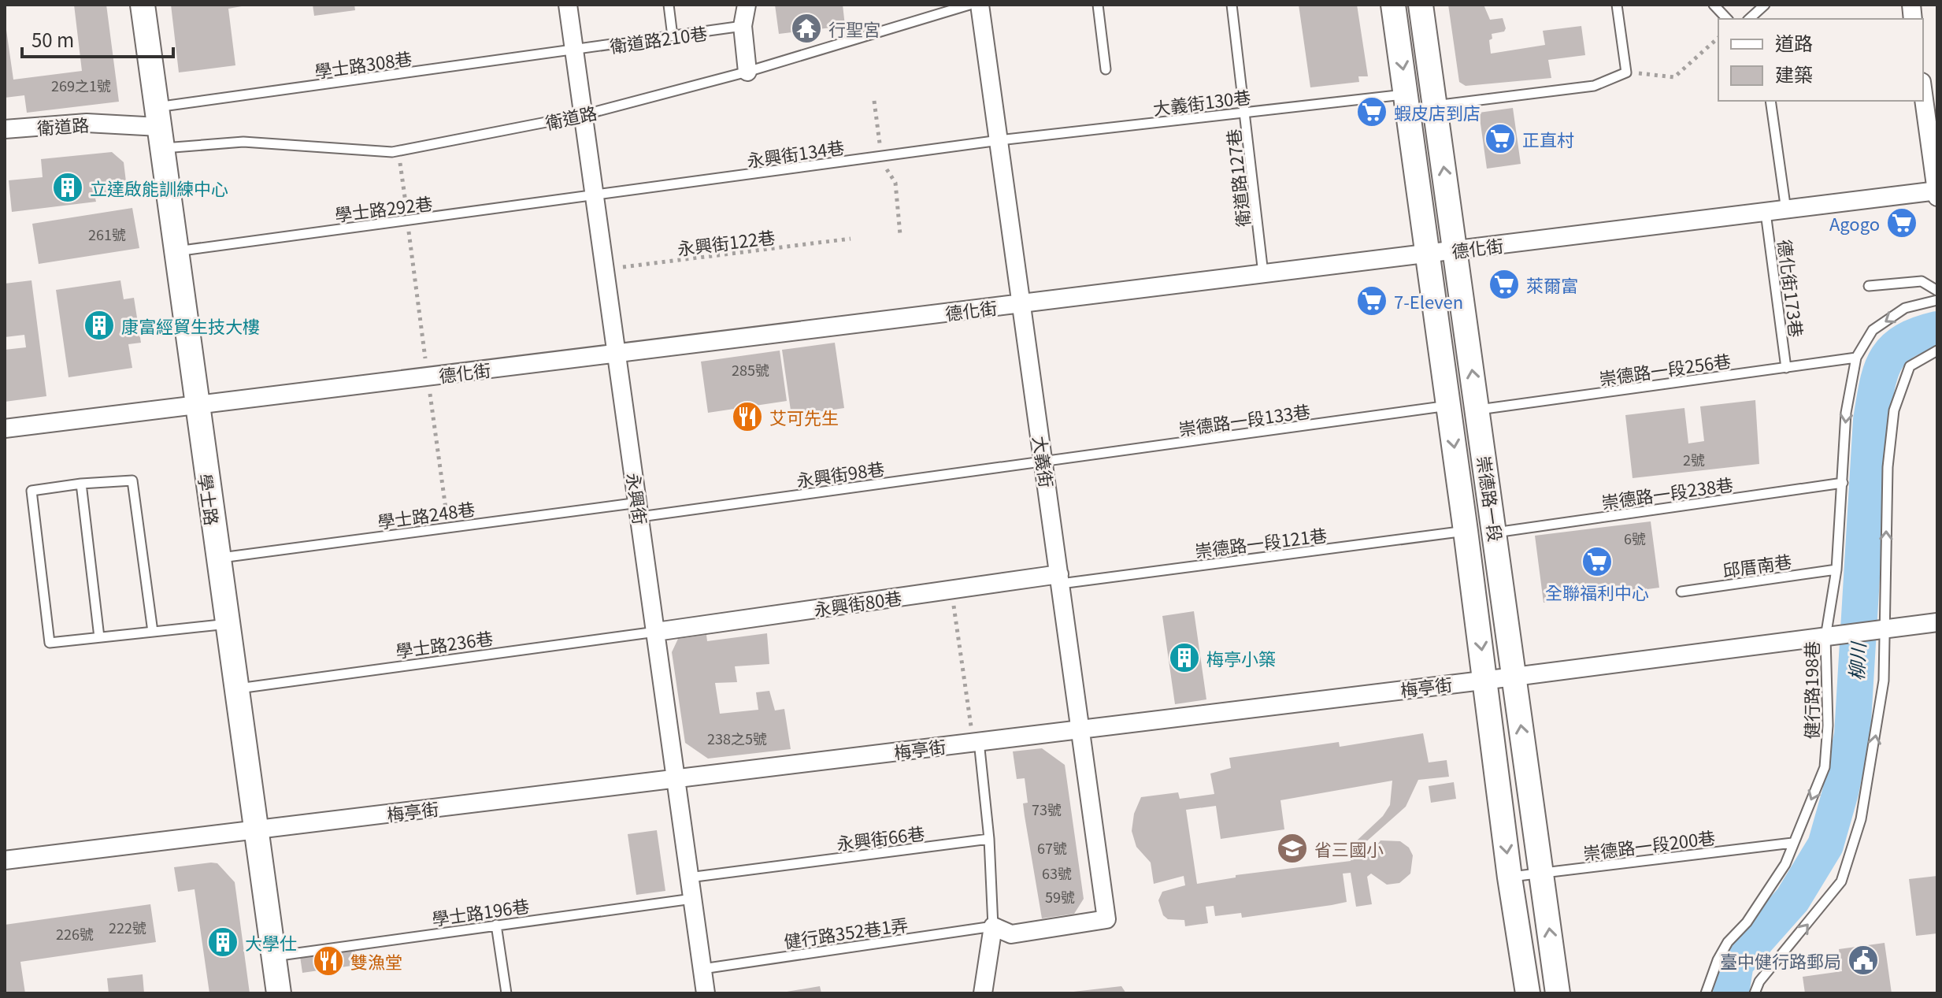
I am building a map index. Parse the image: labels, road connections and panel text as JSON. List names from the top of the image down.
{
  "streets": {
    "main road": ["崇德路一段", "學士路"],
    "street": [
      "衛道路",
      "德化街",
      "大義街",
      "永興街",
      "永興街80巷",
      "梅亭街"
    ],
    "lane": [
      "衛道路210巷",
      "學士路308巷",
      "大義街130巷",
      "永興街134巷",
      "衛道路127巷",
      "學士路292巷",
      "德化街173巷",
      "崇德路一段256巷",
      "崇德路一段133巷",
      "永興街98巷",
      "崇德路一段238巷",
      "學士路248巷",
      "崇德路一段121巷",
      "邱厝南巷",
      "學士路236巷",
      "健行路198巷",
      "永興街66巷",
      "崇德路一段200巷",
      "學士路196巷",
      "健行路352巷1弄"
    ],
    "path": ["永興街122巷"]
  },
  "crossings": [
    ["衛道路210巷", "學士路308巷"],
    ["衛道路210巷", "永興街"],
    ["學士路308巷", "衛道路"],
    ["學士路308巷", "永興街"],
    ["學士路308巷", "學士路"],
    ["大義街130巷", "永興街134巷"],
    ["大義街130巷", "衛道路127巷"],
    ["大義街130巷", "大義街"],
    ["大義街130巷", "崇德路一段"],
    ["衛道路", "永興街"],
    ["衛道路", "學士路"],
    ["永興街134巷", "學士路292巷"],
    ["永興街134巷", "大義街"],
    ["永興街134巷", "永興街"],
    ["衛道路127巷", "德化街"],
    ["學士路292巷", "永興街"],
    ["學士路292巷", "學士路"],
    ["永興街122巷", "永興街"],
    ["德化街", "德化街173巷"],
    ["德化街", "大義街"],
    ["德化街", "永興街"],
    ["德化街", "崇德路一段"],
    ["德化街", "學士路"],
    ["德化街173巷", "崇德路一段256巷"],
    ["崇德路一段256巷", "崇德路一段"],
    ["崇德路一段256巷", "健行路198巷"],
    ["崇德路一段133巷", "大義街"],
    ["崇德路一段133巷", "永興街98巷"],
    ["崇德路一段133巷", "崇德路一段"],
    ["大義街", "永興街98巷"],
    ["大義街", "崇德路一段121巷"],
    ["大義街", "永興街80巷"],
    ["大義街", "梅亭街"],
    ["大義街", "健行路352巷1弄"],
    ["永興街98巷", "永興街"],
    ["永興街98巷", "學士路248巷"],
    ["崇德路一段238巷", "崇德路一段"],
    ["崇德路一段238巷", "健行路198巷"],
    ["永興街", "學士路248巷"],
    ["永興街", "永興街80巷"],
    ["永興街", "學士路236巷"],
    ["永興街", "梅亭街"],
    ["永興街", "永興街66巷"],
    ["永興街", "學士路196巷"],
    ["永興街", "健行路352巷1弄"],
    ["崇德路一段", "崇德路一段121巷"],
    ["崇德路一段", "梅亭街"],
    ["崇德路一段", "崇德路一段200巷"],
    ["學士路", "學士路248巷"],
    ["學士路", "學士路236巷"],
    ["學士路", "梅亭街"],
    ["學士路", "學士路196巷"],
    ["崇德路一段121巷", "永興街80巷"],
    ["邱厝南巷", "健行路198巷"],
    ["永興街80巷", "學士路236巷"],
    ["梅亭街", "健行路198巷"],
    ["健行路198巷", "崇德路一段200巷"]
  ],
  "water": ["柳川"],
  "places": {
    "temple": ["行聖宮"],
    "supermarket": [
      "蝦皮店到店",
      "正直村",
      "Agogo",
      "萊爾富",
      "7-Eleven",
      "全聯福利中心"
    ],
    "building": [
      "立達啟能訓練中心",
      "康富經貿生技大樓",
      "梅亭小築",
      "大學仕"
    ],
    "restaurant": ["艾可先生", "雙漁堂"],
    "school or university": ["省三國小"],
    "public building": ["臺中健行路郵局"]
  },
  "house_numbers": [
    "269之1號",
    "261號",
    "285號",
    "2號",
    "6號",
    "238之5號",
    "73號",
    "67號",
    "63號",
    "59號",
    "222號",
    "226號"
  ],
  "legend": ["道路", "建築"],
  "scale_bar": "50 m"
}
